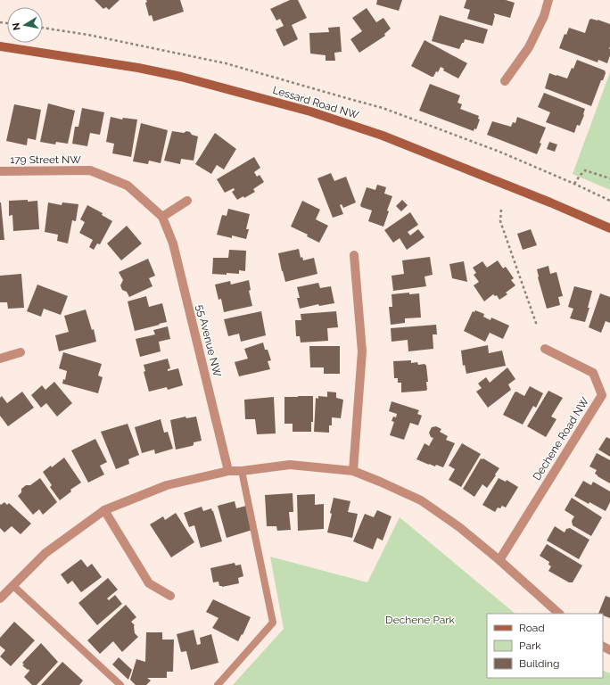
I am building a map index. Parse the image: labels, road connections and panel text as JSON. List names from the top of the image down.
{
  "streets": {
    "main road": ["Lessard Road NW"],
    "street": ["179 Street NW", "55 Avenue NW", "Dechene Road NW"]
  },
  "crossings": [
    ["179 Street NW", "55 Avenue NW"]
  ],
  "parks": ["Dechene Park"],
  "legend": ["Road", "Park", "Building"],
  "north": "left"
}
